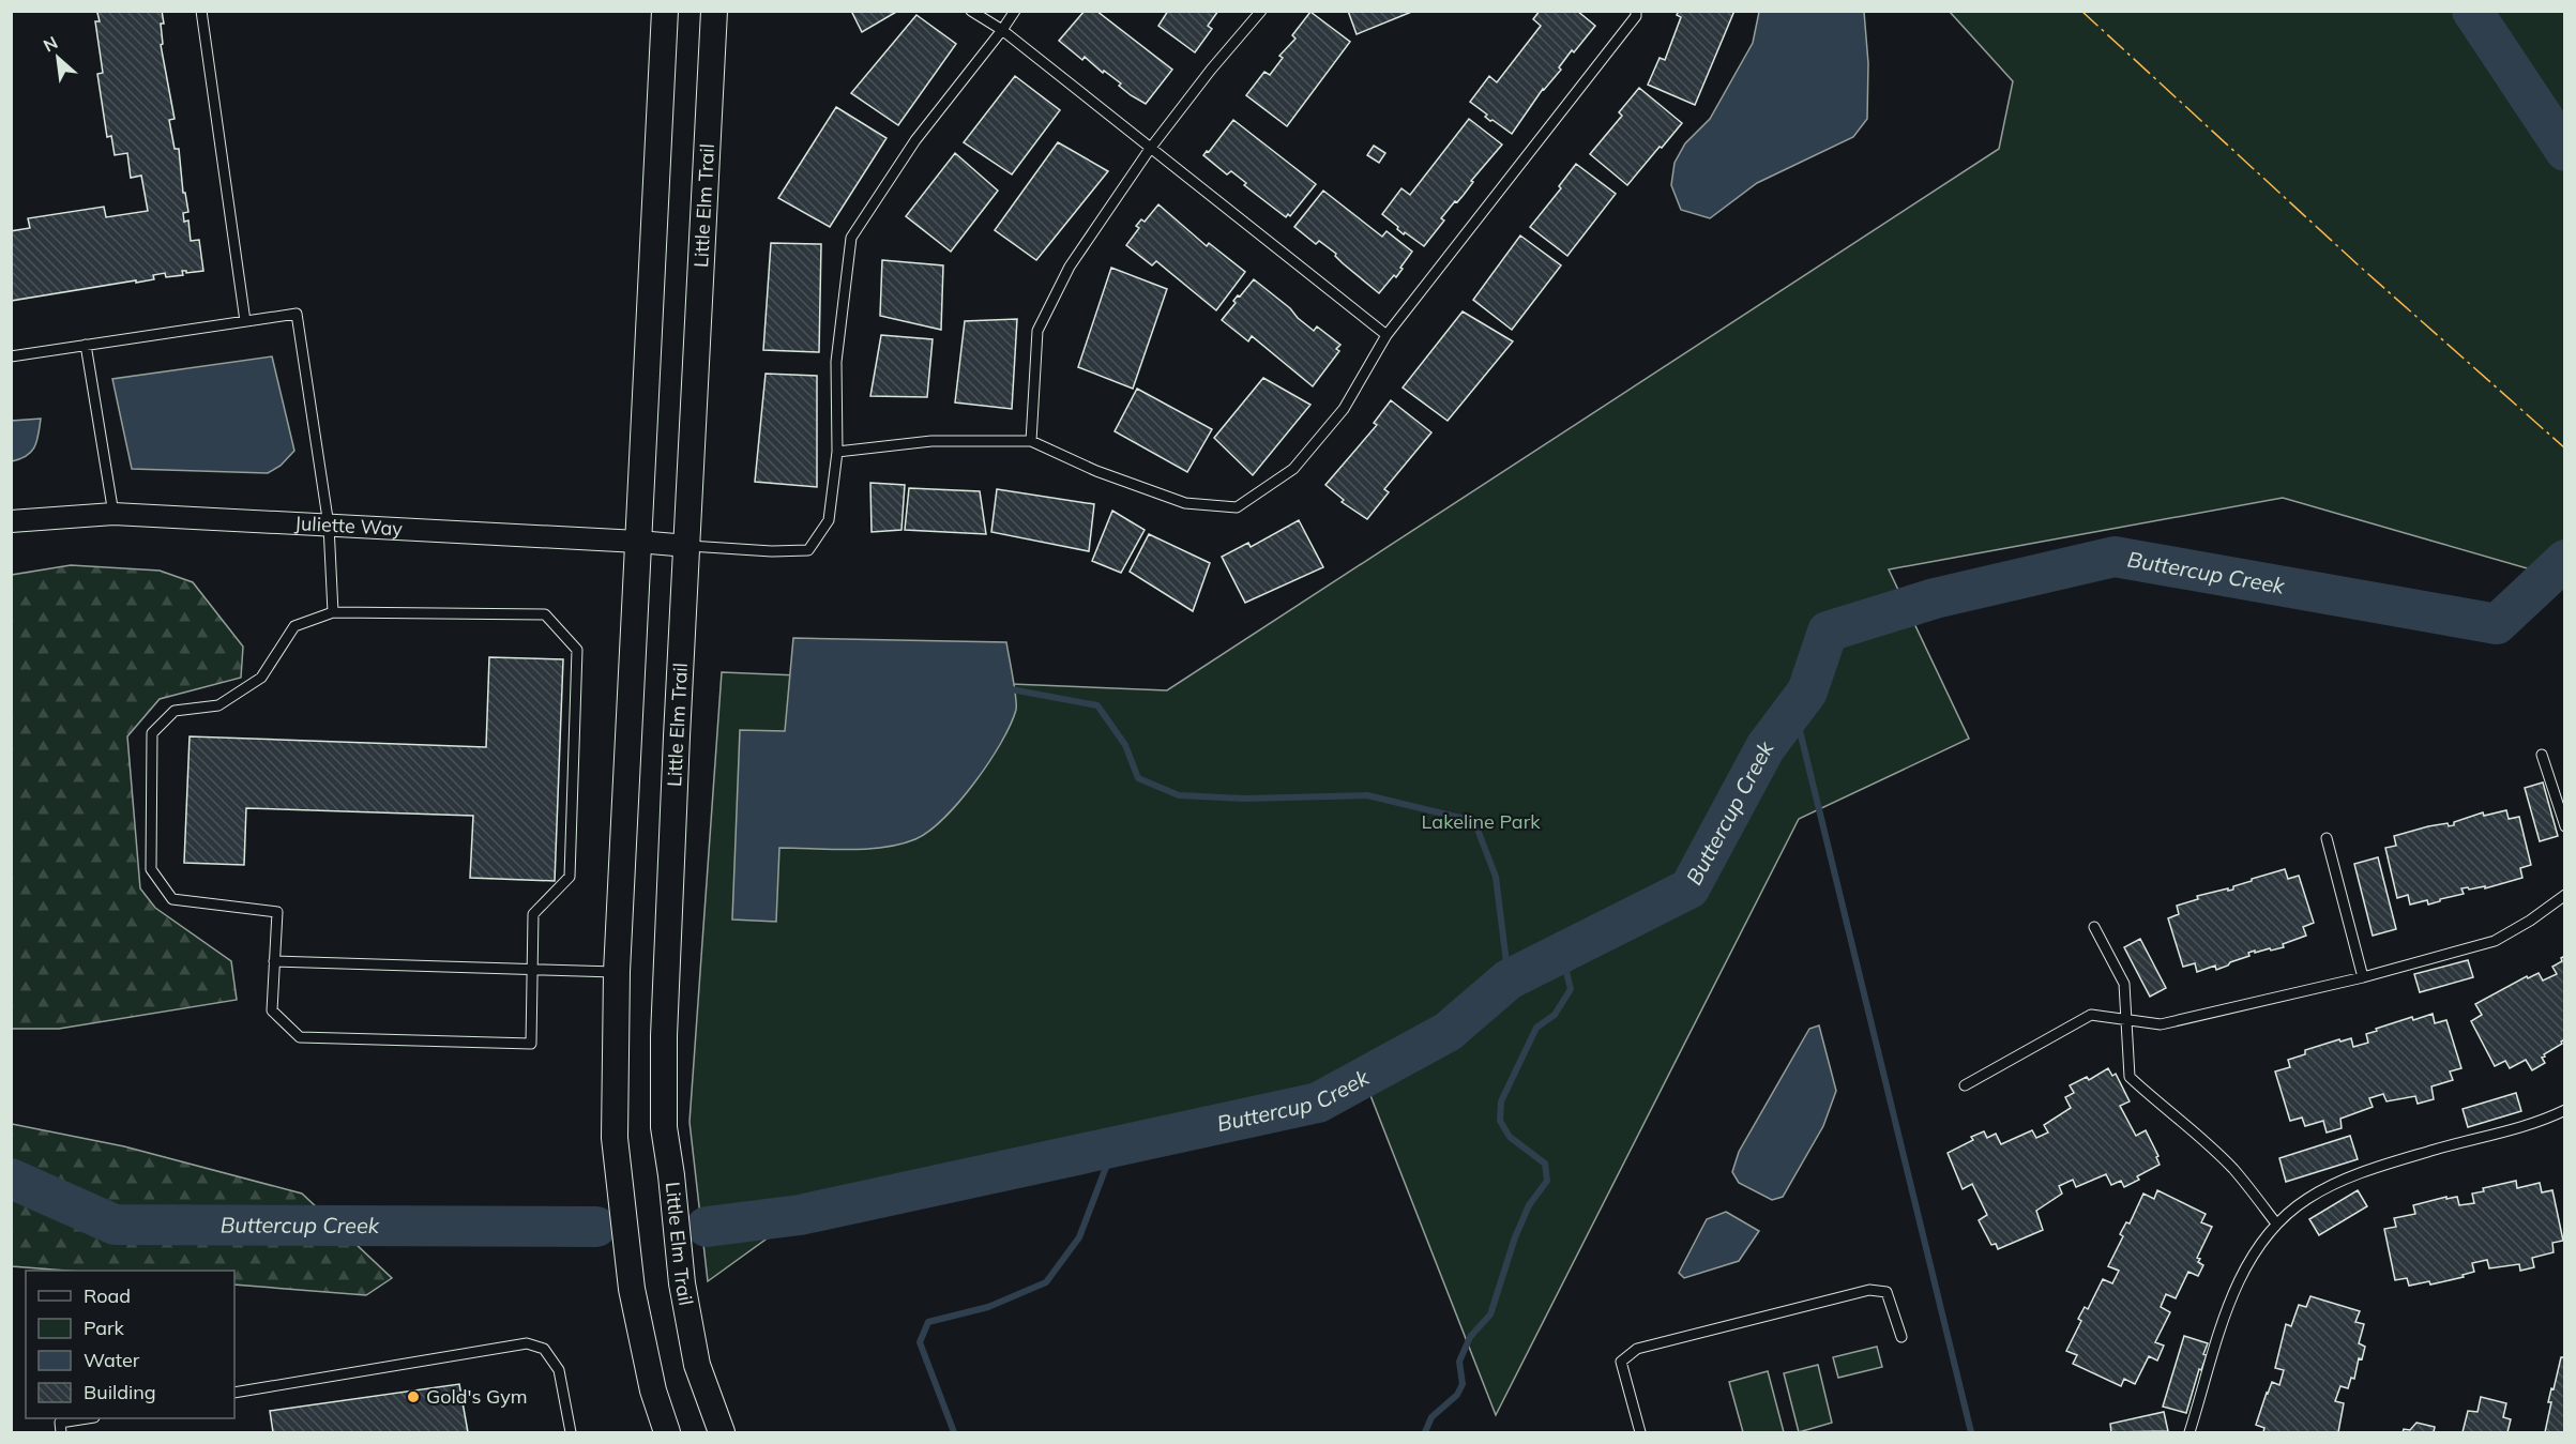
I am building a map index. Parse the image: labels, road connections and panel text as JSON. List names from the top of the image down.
{
  "streets": {
    "street": ["Little Elm Trail", "Juliette Way"]
  },
  "crossings": [
    ["Little Elm Trail", "Juliette Way"]
  ],
  "water": ["Buttercup Creek"],
  "parks": ["Lakeline Park"],
  "places": ["Gold's Gym"],
  "legend": [
    "Road",
    "Park",
    "Water",
    "Building"
  ],
  "north": "top left"
}
